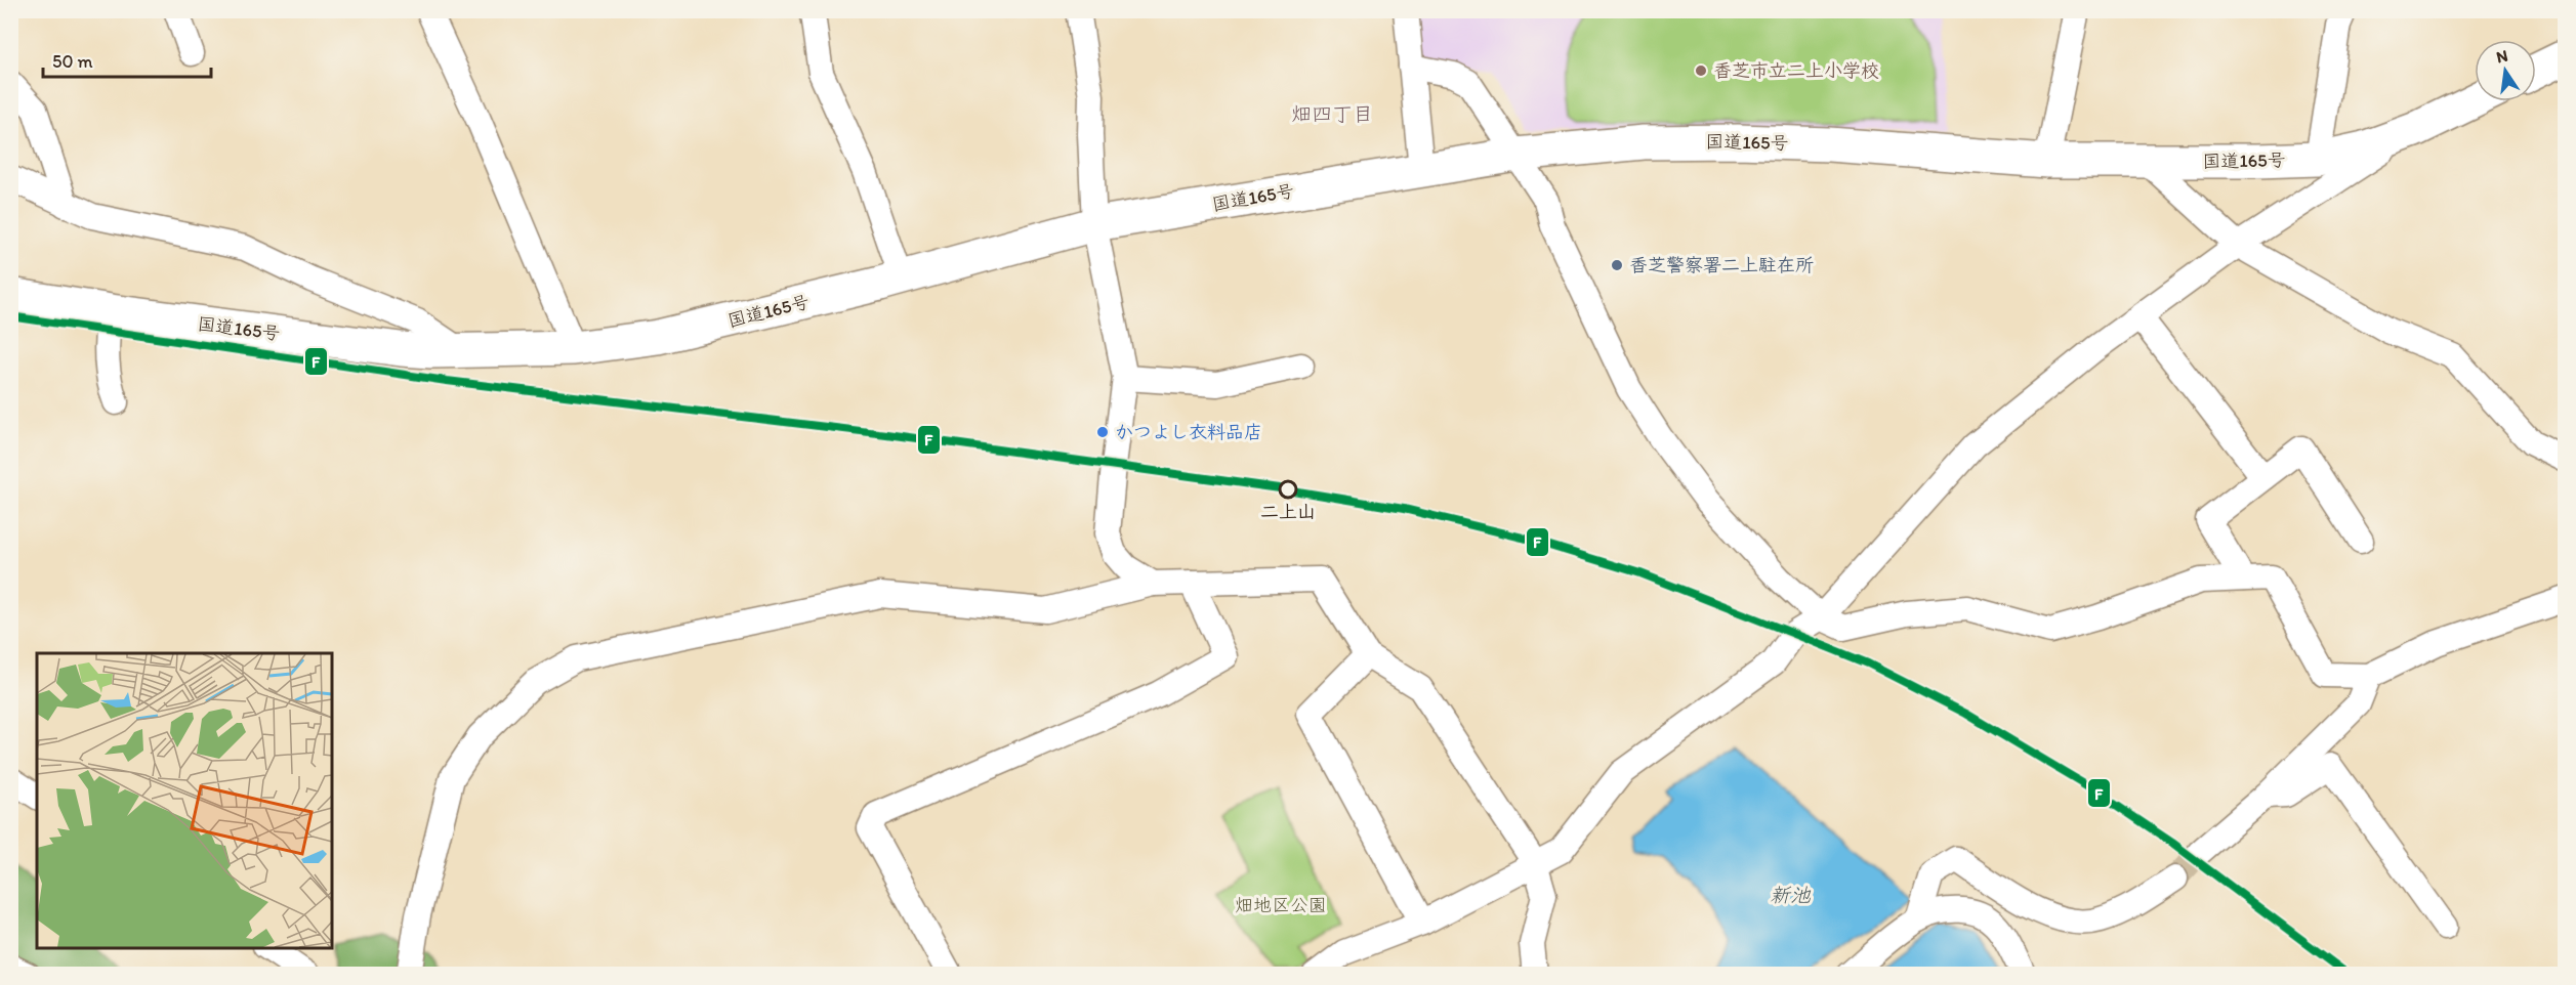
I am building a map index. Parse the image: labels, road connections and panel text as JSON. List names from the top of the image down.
{
  "streets": {
    "highway": ["国道165号"]
  },
  "districts": ["畑四丁目"],
  "water": ["新池"],
  "parks": ["畑地区公園"],
  "places": [
    "香芝市立二上小学校",
    "香芝警察署二上駐在所",
    "かつよし衣料品店",
    "二上山"
  ],
  "lines": ["transit line F"],
  "scale_bar": "50 m",
  "north": "top"
}
